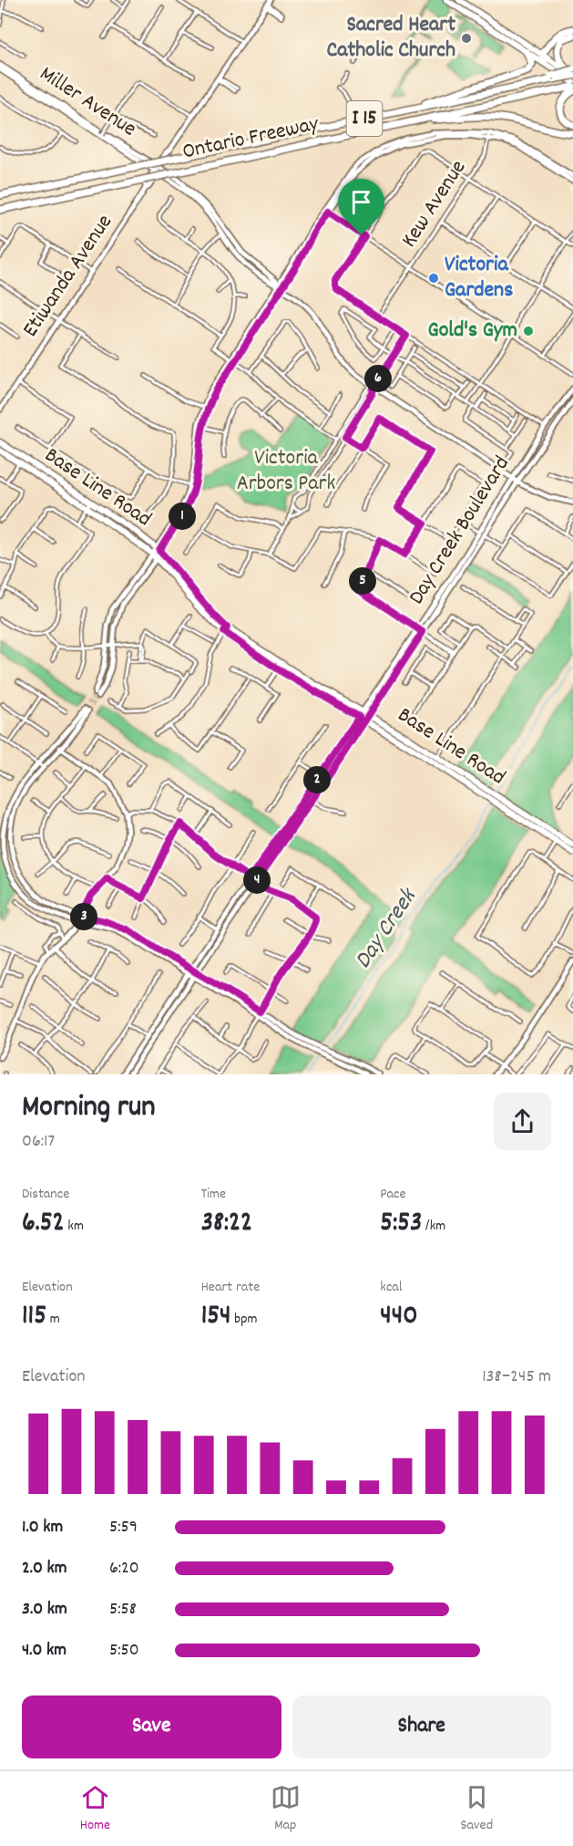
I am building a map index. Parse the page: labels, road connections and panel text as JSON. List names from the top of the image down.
{
  "streets": {
    "highway": ["I 15", "Ontario Freeway"],
    "main road": [
      "Miller Avenue",
      "Etiwanda Avenue",
      "Base Line Road",
      "Day Creek Boulevard"
    ],
    "street": ["Kew Avenue"]
  },
  "crossings": [
    ["Miller Avenue", "Etiwanda Avenue"],
    ["Miller Avenue", "Day Creek Boulevard"],
    ["Base Line Road", "Day Creek Boulevard"]
  ],
  "water": ["Day Creek"],
  "parks": ["Victoria Arbors Park"],
  "places": ["Sacred Heart Catholic Church", "Victoria Gardens", "Gold's Gym"],
  "page": {
    "pins": [
      "6",
      "1",
      "5",
      "2",
      "4",
      "3"
    ],
    "heading": ["Morning run", "06:17"],
    "stats": [
      ["Distance", "6.52 km"],
      ["Time", "38:22"],
      ["Pace", "5:53 /km"],
      ["Elevation", "115 m"],
      ["Heart rate", "154 bpm"],
      ["kcal", "440"]
    ],
    "chart": ["Elevation", "138–245 m"],
    "list": [
      {
        "name": "1.0 km",
        "note": "5:59"
      },
      {
        "name": "2.0 km",
        "note": "6:20"
      },
      {
        "name": "3.0 km",
        "note": "5:58"
      },
      {
        "name": "4.0 km",
        "note": "5:50"
      }
    ],
    "buttons": ["Save", "Share"],
    "tabs": ["Home", "Map", "Saved"]
  }
}
